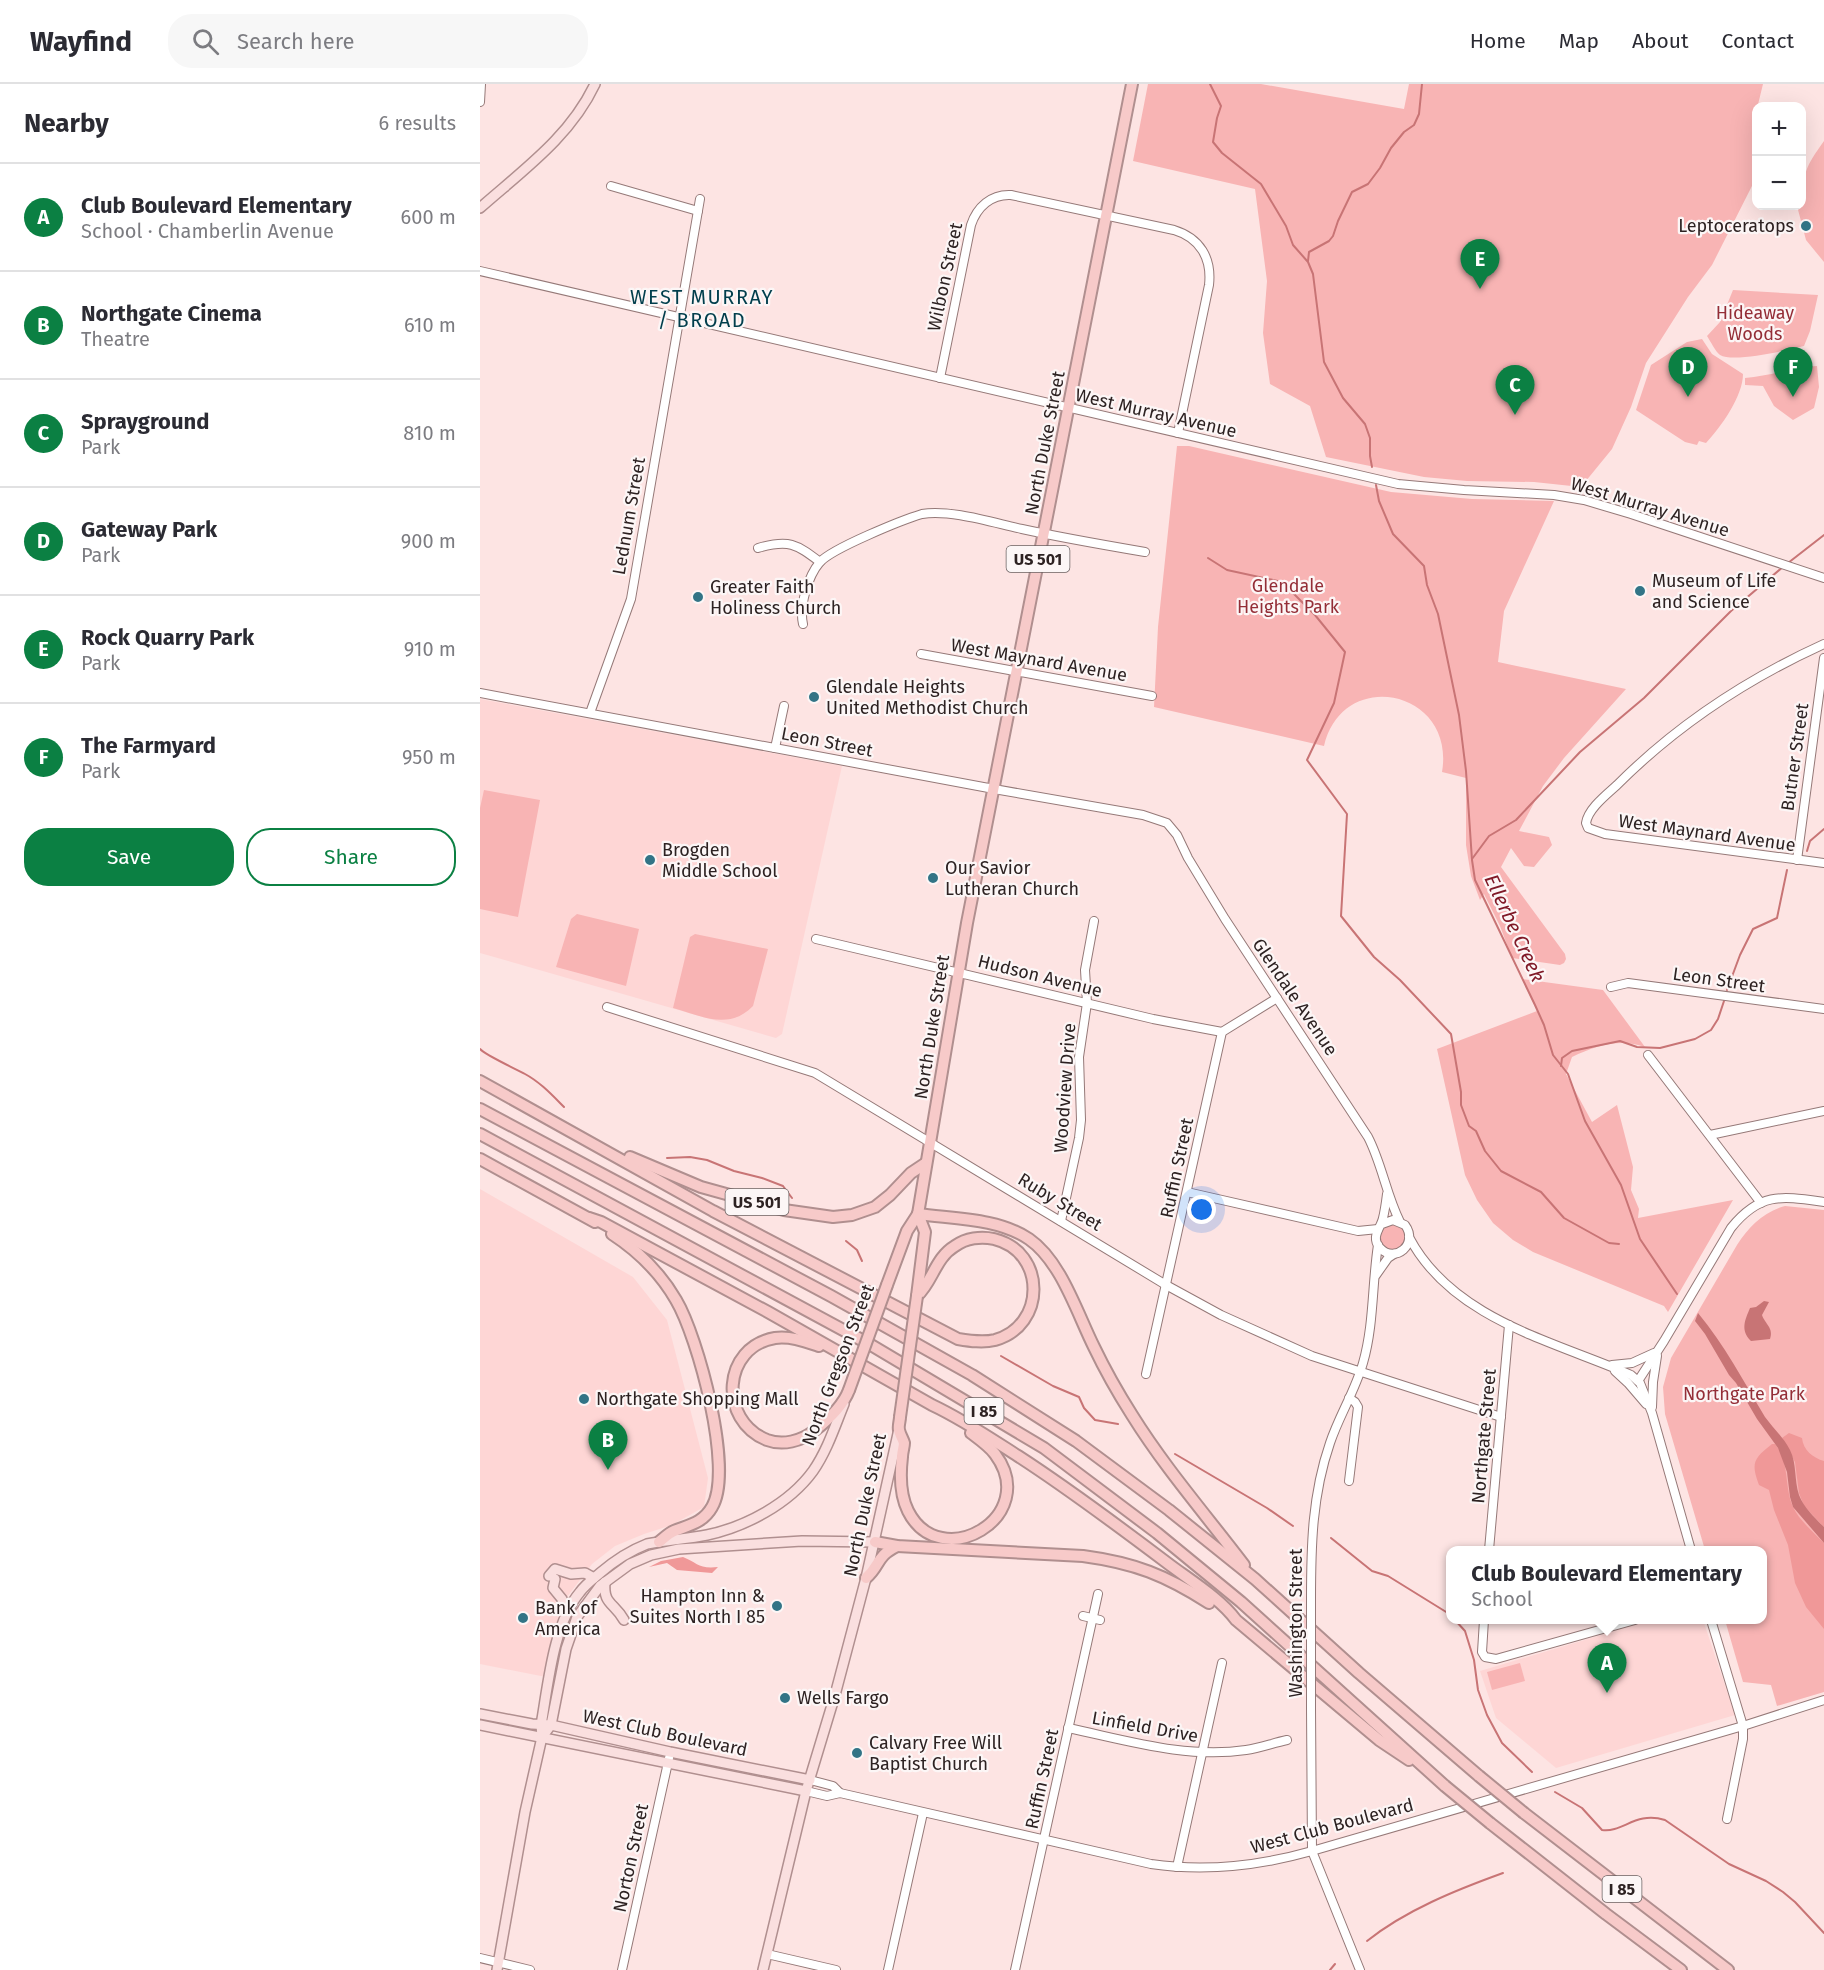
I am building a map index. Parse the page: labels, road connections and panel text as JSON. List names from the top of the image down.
{
  "streets": {
    "highway": [
      "North Duke Street",
      "US 501",
      "North Gregson Street",
      "I 85"
    ],
    "main road": ["West Club Boulevard"],
    "street": [
      "Wilbon Street",
      "West Murray Avenue",
      "Lednum Street",
      "West Maynard Avenue",
      "Leon Street",
      "Butner Street",
      "Hudson Avenue",
      "Glendale Avenue",
      "Woodview Drive",
      "Ruffin Street",
      "Ruby Street",
      "Northgate Street",
      "Washington Street",
      "Linfield Drive",
      "Norton Street"
    ]
  },
  "crossings": [
    ["Wilbon Street", "West Murray Avenue"],
    ["Wilbon Street", "North Duke Street"],
    ["West Murray Avenue", "North Duke Street"],
    ["West Murray Avenue", "Lednum Street"],
    ["North Duke Street", "US 501"],
    ["North Duke Street", "West Maynard Avenue"],
    ["North Duke Street", "Leon Street"],
    ["North Duke Street", "Hudson Avenue"],
    ["North Duke Street", "Ruby Street"],
    ["North Duke Street", "North Gregson Street"],
    ["North Duke Street", "West Club Boulevard"],
    ["Lednum Street", "Leon Street"],
    ["West Maynard Avenue", "Butner Street"],
    ["Leon Street", "Glendale Avenue"],
    ["Hudson Avenue", "Woodview Drive"],
    ["Hudson Avenue", "Ruffin Street"],
    ["Glendale Avenue", "Washington Street"],
    ["Woodview Drive", "Ruby Street"],
    ["Ruffin Street", "Ruby Street"],
    ["Ruffin Street", "Linfield Drive"],
    ["Ruffin Street", "West Club Boulevard"],
    ["Ruby Street", "Northgate Street"],
    ["Ruby Street", "Washington Street"],
    ["North Gregson Street", "West Club Boulevard"],
    ["Washington Street", "West Club Boulevard"],
    ["West Club Boulevard", "Norton Street"]
  ],
  "districts": ["WEST MURRAY / BROAD"],
  "water": ["Ellerbe Creek"],
  "parks": ["Hideaway Woods", "Glendale Heights Park", "Northgate Park"],
  "places": [
    "Leptoceratops",
    "Museum of Life and Science",
    "Greater Faith Holiness Church",
    "Glendale Heights United Methodist Church",
    "Brogden Middle School",
    "Our Savior Lutheran Church",
    "Northgate Shopping Mall",
    "Hampton Inn & Suites North I 85",
    "Bank of America",
    "Wells Fargo",
    "Calvary Free Will Baptist Church"
  ],
  "page": {
    "header": "Wayfind",
    "search": "Search here",
    "nav": [
      "Home",
      "Map",
      "About",
      "Contact"
    ],
    "heading": ["Nearby", "6 results"],
    "map_buttons": ["+", "−"],
    "list": [
      {
        "mark": "A",
        "name": "Club Boulevard Elementary",
        "note": "School · Chamberlin Avenue",
        "value": "600 m"
      },
      {
        "mark": "B",
        "name": "Northgate Cinema",
        "note": "Theatre",
        "value": "610 m"
      },
      {
        "mark": "C",
        "name": "Sprayground",
        "note": "Park",
        "value": "810 m"
      },
      {
        "mark": "D",
        "name": "Gateway Park",
        "note": "Park",
        "value": "900 m"
      },
      {
        "mark": "E",
        "name": "Rock Quarry Park",
        "note": "Park",
        "value": "910 m"
      },
      {
        "mark": "F",
        "name": "The Farmyard",
        "note": "Park",
        "value": "950 m"
      }
    ],
    "pins": [
      "E",
      "D",
      "F",
      "C",
      "B",
      "A"
    ],
    "buttons": ["Save", "Share"],
    "popup": ["Club Boulevard Elementary", "School"]
  }
}
